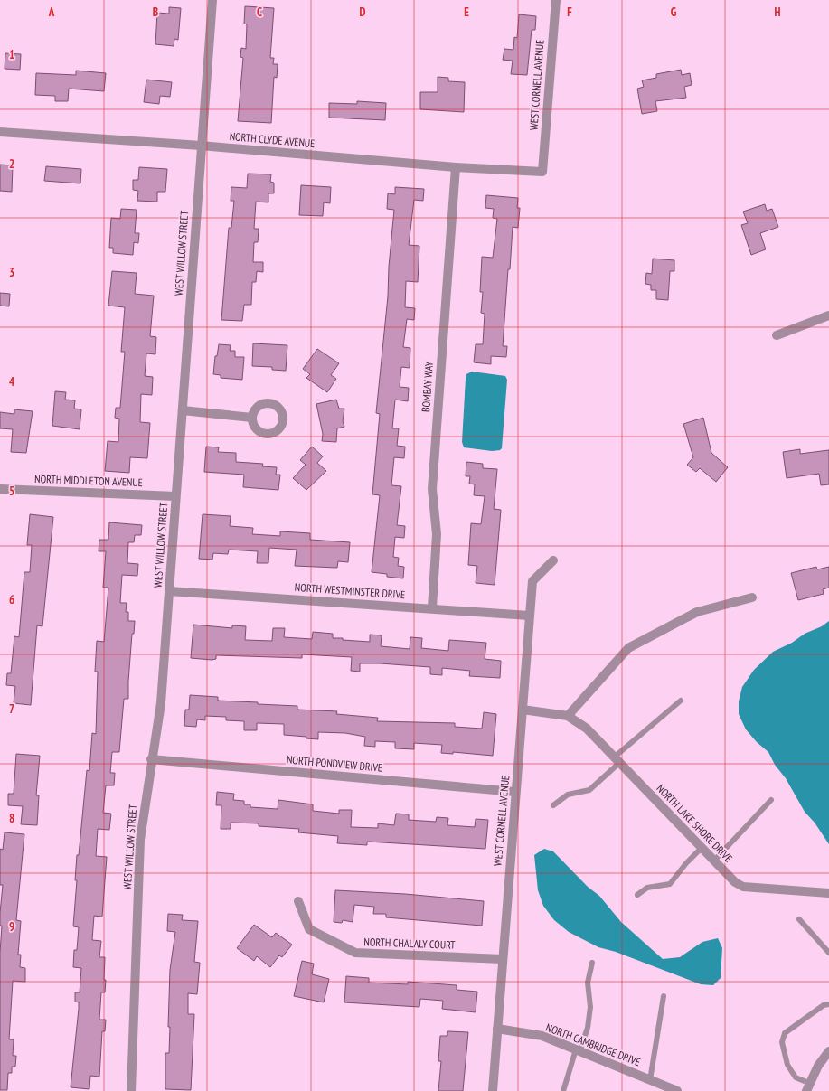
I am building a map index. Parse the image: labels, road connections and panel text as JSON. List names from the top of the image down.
{
  "streets": {
    "street": [
      "WEST CORNELL AVENUE",
      "NORTH CLYDE AVENUE",
      "WEST WILLOW STREET",
      "BOMBAY WAY",
      "NORTH MIDDLETON AVENUE",
      "NORTH WESTMINSTER DRIVE",
      "NORTH PONDVIEW DRIVE",
      "NORTH LAKE SHORE DRIVE",
      "NORTH CHALALY COURT",
      "NORTH CAMBRIDGE DRIVE"
    ]
  },
  "crossings": [
    ["WEST CORNELL AVENUE", "NORTH CLYDE AVENUE"],
    ["WEST CORNELL AVENUE", "NORTH WESTMINSTER DRIVE"],
    ["WEST CORNELL AVENUE", "NORTH PONDVIEW DRIVE"],
    ["WEST CORNELL AVENUE", "NORTH LAKE SHORE DRIVE"],
    ["WEST CORNELL AVENUE", "NORTH CHALALY COURT"],
    ["WEST CORNELL AVENUE", "NORTH CAMBRIDGE DRIVE"],
    ["NORTH CLYDE AVENUE", "WEST WILLOW STREET"],
    ["NORTH CLYDE AVENUE", "BOMBAY WAY"],
    ["WEST WILLOW STREET", "NORTH MIDDLETON AVENUE"],
    ["WEST WILLOW STREET", "NORTH WESTMINSTER DRIVE"],
    ["WEST WILLOW STREET", "NORTH PONDVIEW DRIVE"],
    ["BOMBAY WAY", "NORTH WESTMINSTER DRIVE"]
  ],
  "grid": {
    "columns": [
      "A",
      "B",
      "C",
      "D",
      "E",
      "F",
      "G",
      "H"
    ],
    "rows": [
      "1",
      "2",
      "3",
      "4",
      "5",
      "6",
      "7",
      "8",
      "9"
    ]
  }
}
